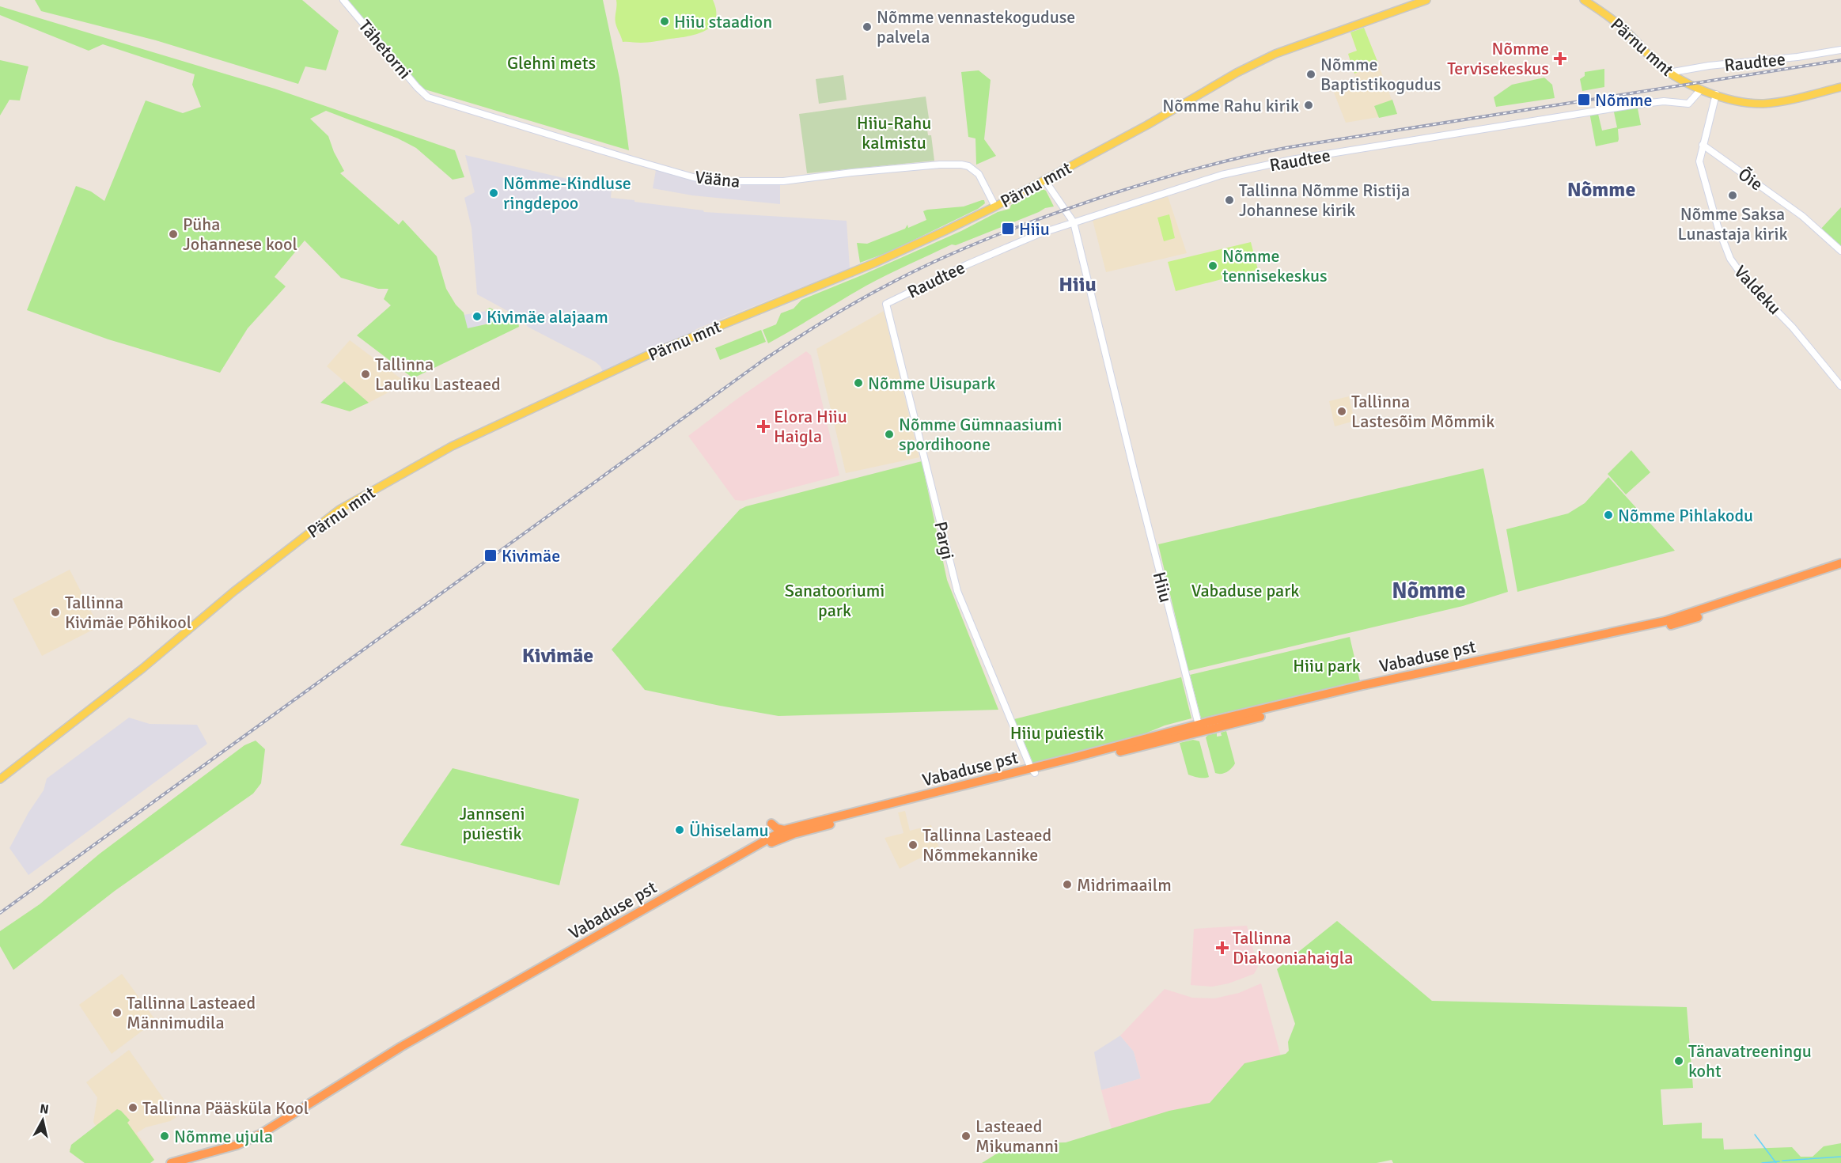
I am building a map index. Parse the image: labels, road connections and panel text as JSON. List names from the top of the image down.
{
  "streets": {
    "highway": ["Vabaduse pst"],
    "main road": ["Pärnu mnt"],
    "street": [
      "Tähetorni",
      "Raudtee",
      "Vääna",
      "Õie",
      "Valdeku",
      "Pargi",
      "Hiiu"
    ]
  },
  "crossings": [
    ["Pärnu mnt", "Raudtee"],
    ["Pärnu mnt", "Vääna"],
    ["Pärnu mnt", "Valdeku"],
    ["Pärnu mnt", "Hiiu"],
    ["Tähetorni", "Vääna"],
    ["Raudtee", "Pargi"],
    ["Raudtee", "Hiiu"],
    ["Õie", "Valdeku"],
    ["Pargi", "Vabaduse pst"],
    ["Hiiu", "Vabaduse pst"]
  ],
  "districts": [
    "Nõmme",
    "Hiiu",
    "Nõmme",
    "Kivimäe"
  ],
  "parks": [
    "Glehni mets",
    "Hiiu-Rahu kalmistu",
    "Sanatooriumi park",
    "Vabaduse park",
    "Hiiu park",
    "Hiiu puiestik",
    "Jannseni puiestik"
  ],
  "places": {
    "other": [
      "Hiiu staadion",
      "Nõmme vennastekoguduse palvela",
      "Nõmme Baptistikogudus",
      "Nõmme Rahu kirik",
      "Nõmme-Kindluse ringdepoo",
      "Nõmme Saksa Lunastaja kirik",
      "Tallinna Nõmme Ristija Johannese kirik",
      "Püha Johannese kool",
      "Nõmme tennisekeskus",
      "Kivimäe alajaam",
      "Tallinna Lauliku Lasteaed",
      "Nõmme Uisupark",
      "Tallinna Lastesõim Mõmmik",
      "Nõmme Gümnaasiumi spordihoone",
      "Nõmme Pihlakodu",
      "Tallinna Kivimäe Põhikool",
      "Ühiselamu",
      "Tallinna Lasteaed Nõmmekannike",
      "Midrimaailm",
      "Tallinna Lasteaed Männimudila",
      "Tänavatreeningu koht",
      "Tallinna Pääsküla Kool",
      "Nõmme ujula",
      "Lasteaed Mikumanni"
    ],
    "health": ["Nõmme Tervisekeskus", "Elora Hiiu Haigla", "Tallinna Diakooniahaigla"],
    "transit": ["Nõmme", "Hiiu", "Kivimäe"]
  },
  "north": "top"
}
